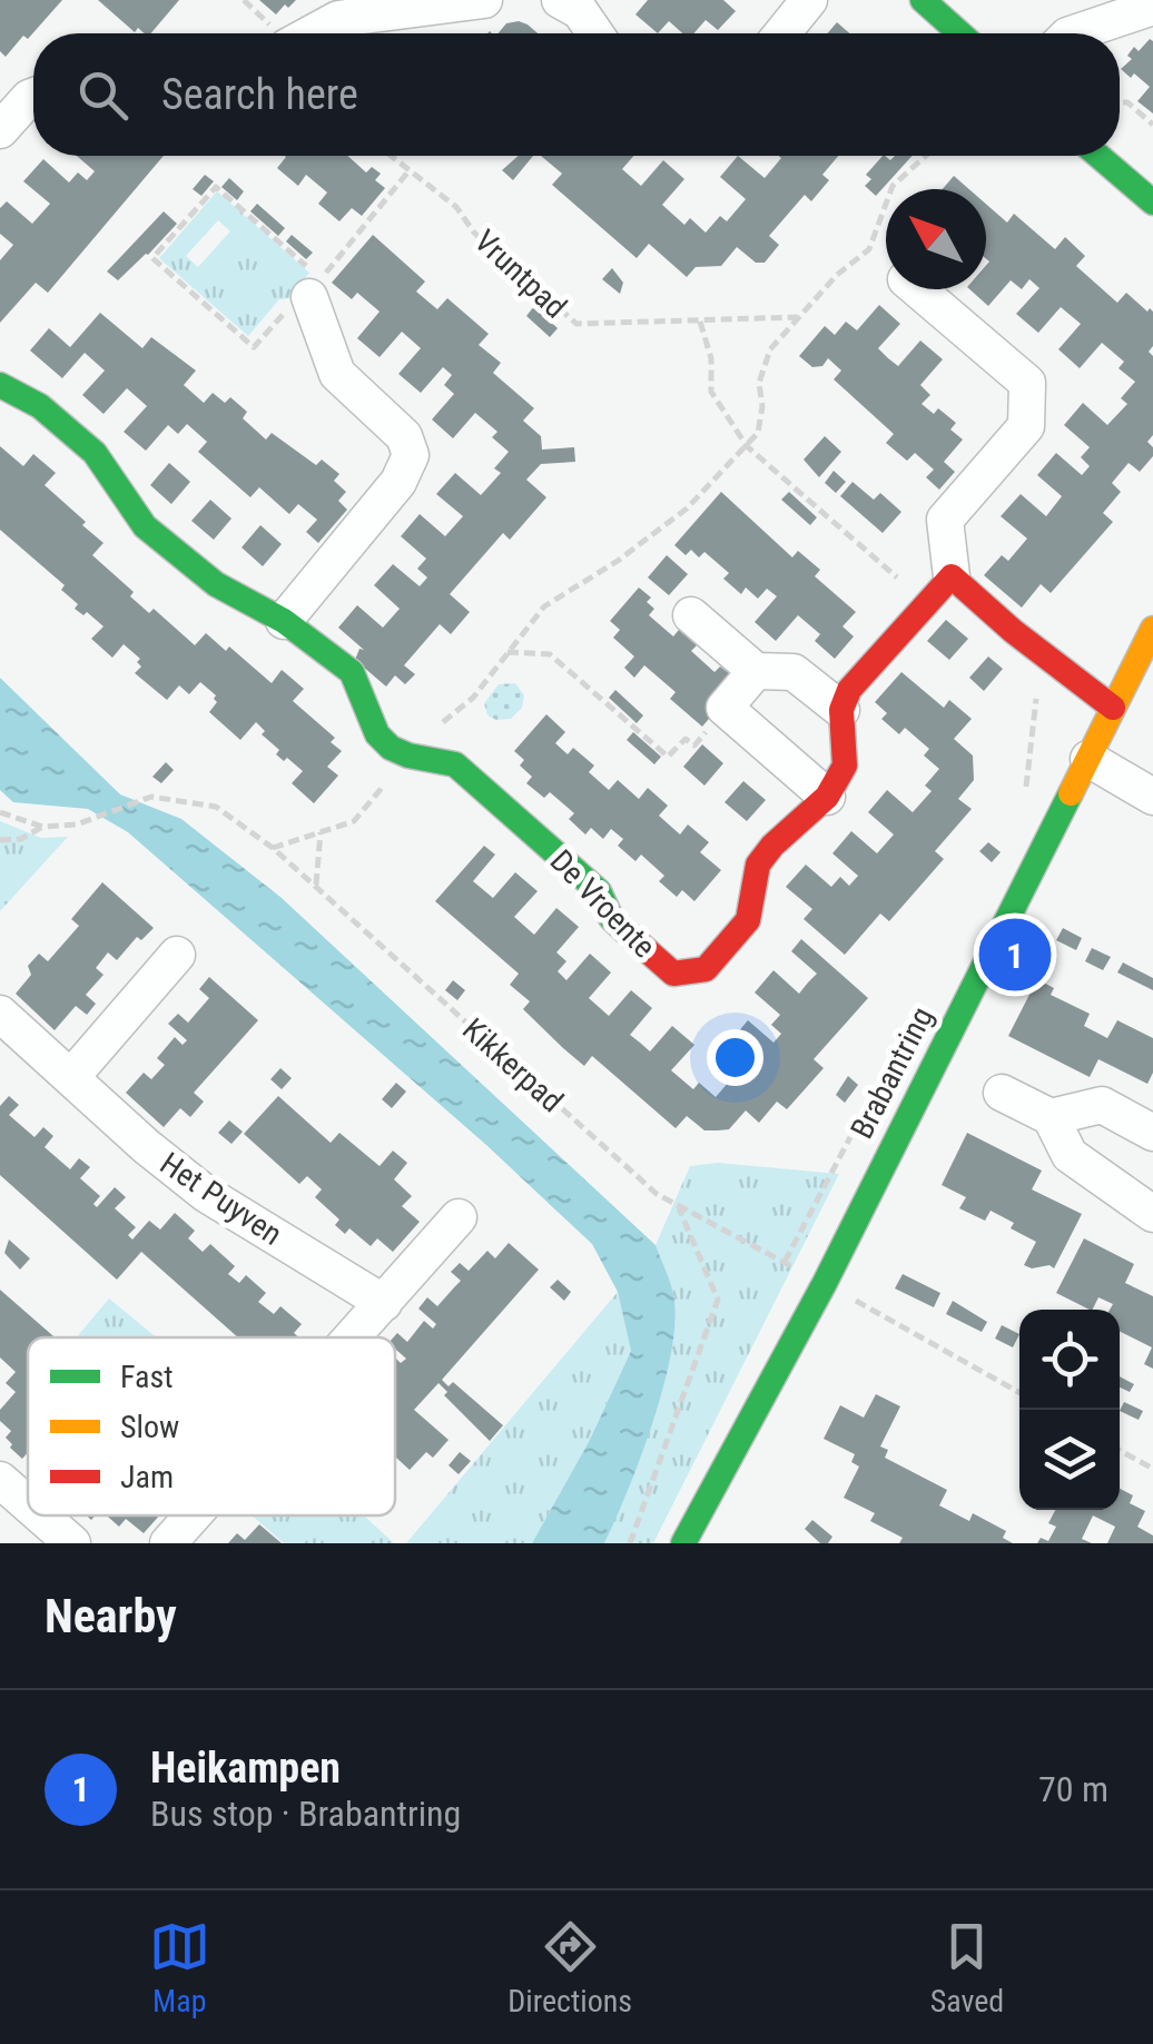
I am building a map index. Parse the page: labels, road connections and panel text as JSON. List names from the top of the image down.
{
  "streets": {
    "street": ["De Vroente", "Brabantring", "Het Puyven"],
    "path": ["Vruntpad", "Kikkerpad"]
  },
  "crossings": [
    ["Kikkerpad", "Brabantring"]
  ],
  "legend": ["Fast", "Slow", "Jam"],
  "north": "top left",
  "page": {
    "search": "Search here",
    "pins": "1",
    "heading": "Nearby",
    "list": [
      {
        "mark": "1",
        "name": "Heikampen",
        "note": "Bus stop · Brabantring",
        "value": "70 m"
      }
    ],
    "nav": ["Map", "Directions", "Saved"]
  }
}
